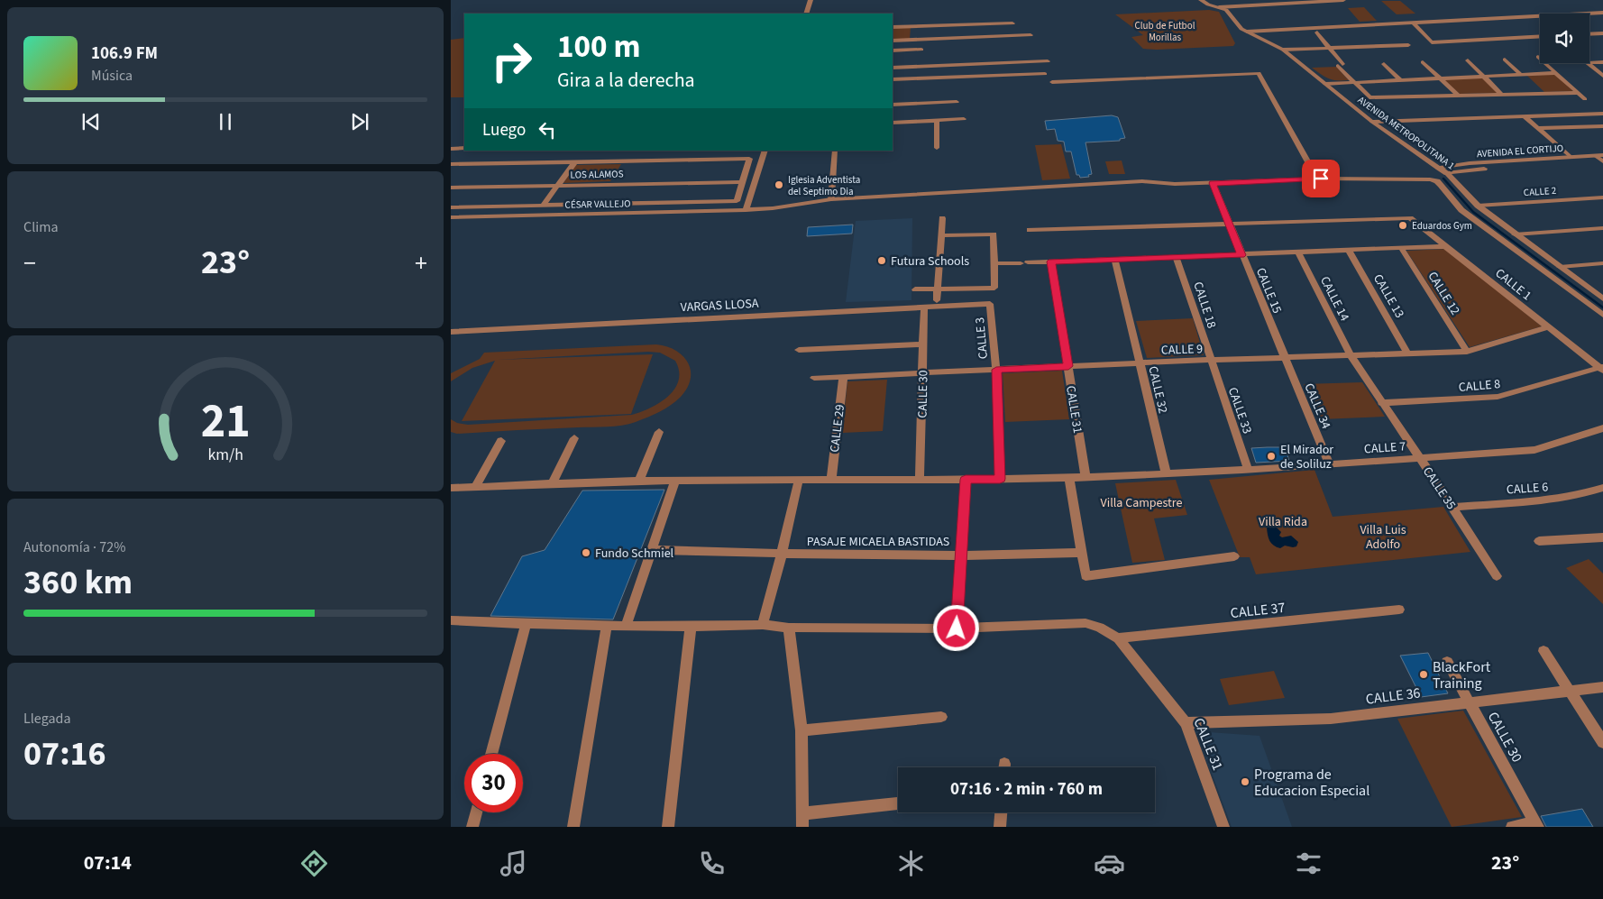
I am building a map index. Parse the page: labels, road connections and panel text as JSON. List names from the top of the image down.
{
  "streets": {
    "street": [
      "AVENIDA METROPOLITANA 1",
      "AVENIDA EL CORTIJO",
      "LOS ALAMOS",
      "CALLE 2",
      "CÉSAR VALLEJO",
      "CALLE 1",
      "CALLE 15",
      "CALLE 12",
      "CALLE 13",
      "CALLE 14",
      "VARGAS LLOSA",
      "CALLE 18",
      "CALLE 3",
      "CALLE 9",
      "CALLE 8",
      "CALLE 32",
      "CALLE 30",
      "CALLE 34",
      "CALLE 31",
      "CALLE 33",
      "CALLE 29",
      "CALLE 7",
      "CALLE 35",
      "CALLE 6",
      "PASAJE MICAELA BASTIDAS",
      "CALLE 37",
      "CALLE 36"
    ]
  },
  "crossings": [
    ["AVENIDA METROPOLITANA 1", "AVENIDA EL CORTIJO"],
    ["AVENIDA METROPOLITANA 1", "CALLE 2"],
    ["CÉSAR VALLEJO", "CALLE 15"],
    ["CALLE 1", "CALLE 15"],
    ["CALLE 1", "CALLE 9"],
    ["CALLE 1", "CALLE 8"],
    ["CALLE 15", "CALLE 9"],
    ["CALLE 15", "CALLE 34"],
    ["CALLE 12", "CALLE 9"],
    ["CALLE 13", "CALLE 9"],
    ["CALLE 14", "CALLE 9"],
    ["CALLE 14", "CALLE 35"],
    ["VARGAS LLOSA", "CALLE 3"],
    ["VARGAS LLOSA", "CALLE 30"],
    ["CALLE 18", "CALLE 9"],
    ["CALLE 18", "CALLE 33"],
    ["CALLE 3", "CALLE 9"],
    ["CALLE 3", "CALLE 7"],
    ["CALLE 9", "CALLE 32"],
    ["CALLE 9", "CALLE 30"],
    ["CALLE 9", "CALLE 34"],
    ["CALLE 9", "CALLE 31"],
    ["CALLE 9", "CALLE 33"],
    ["CALLE 9", "CALLE 29"],
    ["CALLE 9", "CALLE 35"],
    ["CALLE 8", "CALLE 35"],
    ["CALLE 32", "CALLE 7"],
    ["CALLE 30", "CALLE 7"],
    ["CALLE 30", "CALLE 36"],
    ["CALLE 34", "CALLE 7"],
    ["CALLE 31", "CALLE 7"],
    ["CALLE 31", "CALLE 37"],
    ["CALLE 31", "CALLE 36"],
    ["CALLE 33", "CALLE 7"],
    ["CALLE 29", "CALLE 7"],
    ["CALLE 7", "CALLE 35"],
    ["CALLE 35", "CALLE 6"]
  ],
  "parks": [
    "Club de Futbol Morillas",
    "Villa Campestre",
    "Villa Rida",
    "Villa Luis Adolfo"
  ],
  "places": [
    "Iglesia Adventista del Septimo Dia",
    "Eduardos Gym",
    "Futura Schools",
    "El Mirador de Soliluz",
    "Fundo Schmiel",
    "BlackFort Training",
    "Programa de Educacion Especial"
  ],
  "page": {
    "turn": ["100 m", "Gira a la derecha"],
    "song": ["106.9 FM", "Música"],
    "then": "Luego",
    "tile": [
      "Clima",
      ["Autonomía · 72%", "360 km"],
      ["Llegada", "07:16"]
    ],
    "heat": ["−", "23°", "+"],
    "limit": "30",
    "trip": "07:16 · 2 min · 760 m",
    "tabs": ["07:14", "23°"],
    "gauge": ["21", "km/h"]
  }
}
